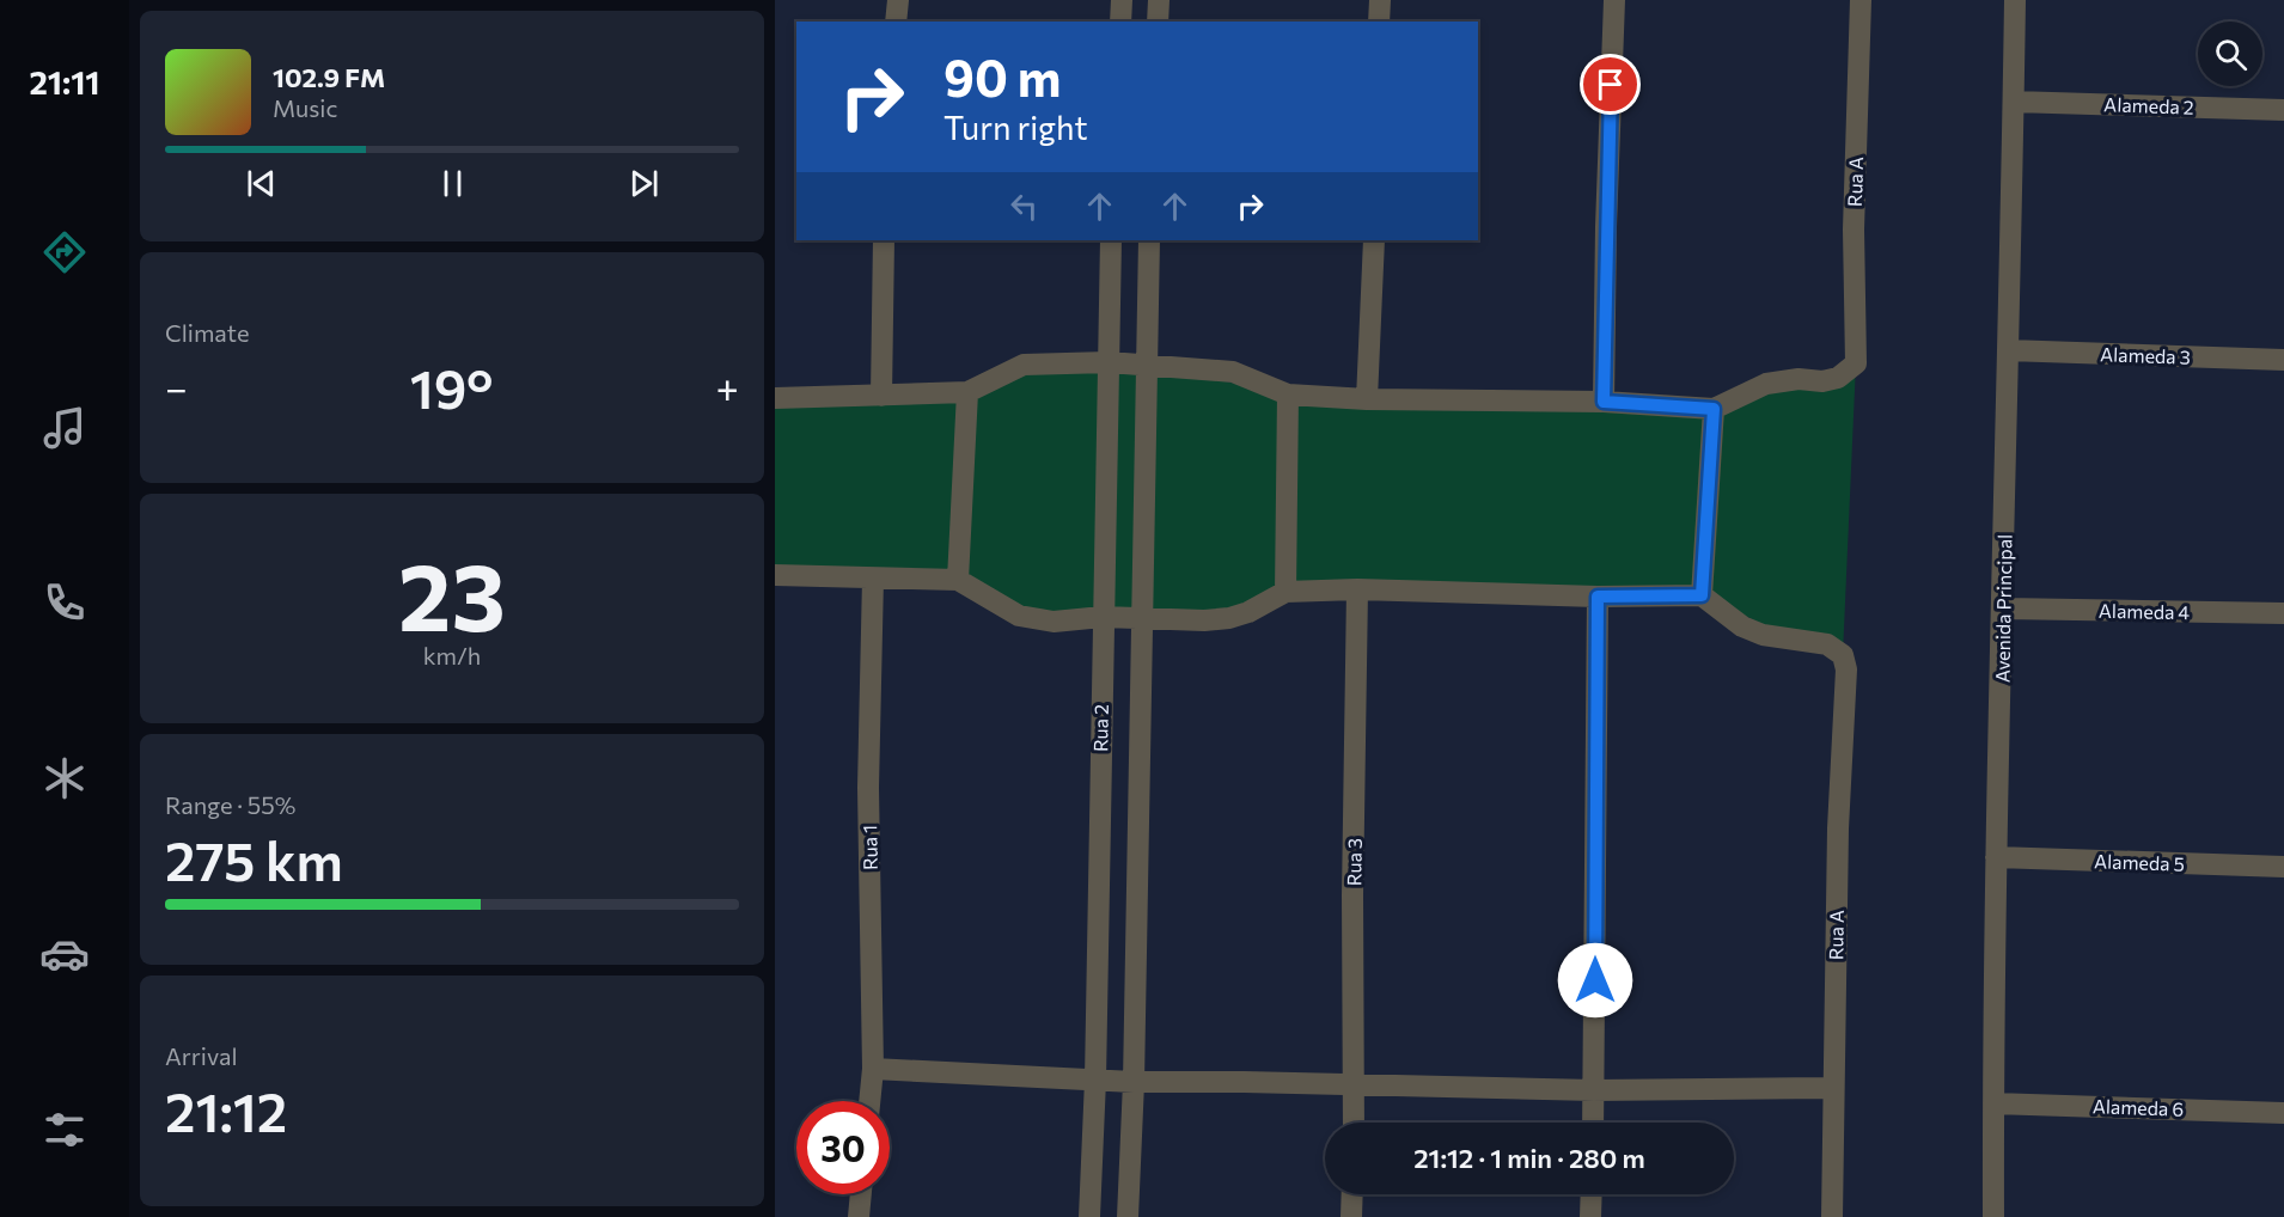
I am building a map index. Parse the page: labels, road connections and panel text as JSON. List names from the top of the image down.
{
  "streets": {
    "street": [
      "Alameda 2",
      "Rua A",
      "Alameda 3",
      "Avenida Principal",
      "Alameda 4",
      "Rua 2",
      "Rua 1",
      "Rua 3",
      "Alameda 5",
      "Alameda 6"
    ]
  },
  "crossings": [
    ["Alameda 2", "Avenida Principal"],
    ["Alameda 3", "Avenida Principal"],
    ["Avenida Principal", "Alameda 4"],
    ["Avenida Principal", "Alameda 5"],
    ["Avenida Principal", "Alameda 6"]
  ],
  "page": {
    "tabs": "21:11",
    "turn": ["90 m", "Turn right"],
    "song": ["102.9 FM", "Music"],
    "tile": [
      "Climate",
      ["23", "km/h"],
      ["Range · 55%", "275 km"],
      ["Arrival", "21:12"]
    ],
    "heat": ["−", "19°", "+"],
    "limit": "30",
    "trip": "21:12 · 1 min · 280 m"
  }
}
